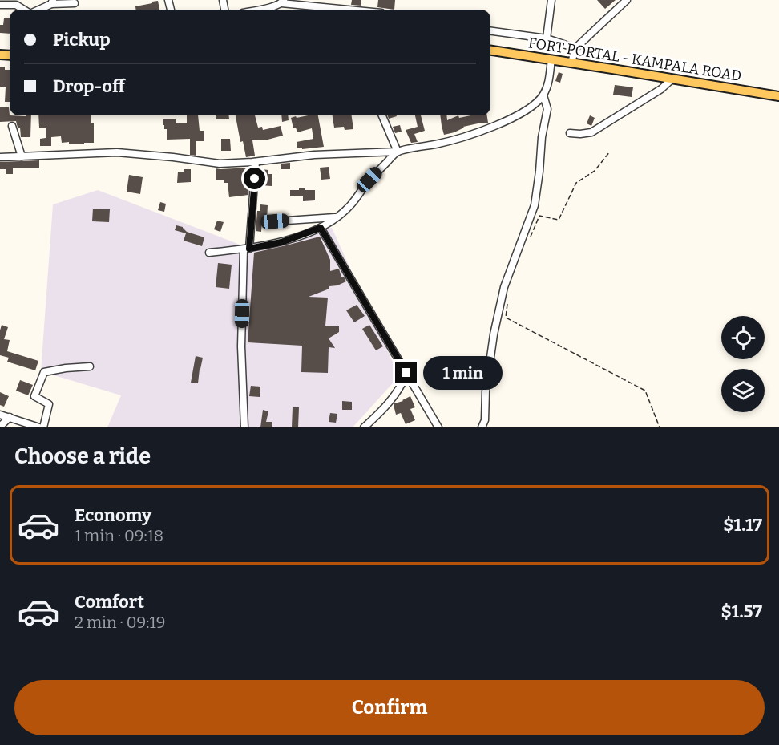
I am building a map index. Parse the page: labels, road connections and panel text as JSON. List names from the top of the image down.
{
  "streets": {
    "main road": ["FORT PORTAL - KAMPALA ROAD"]
  },
  "page": {
    "banner": ["Pickup", "Drop-off"],
    "bubble": "1 min",
    "heading": "Choose a ride",
    "list": [
      {
        "name": "Economy",
        "note": "1 min · 09:18",
        "value": "$1.17"
      },
      {
        "name": "Comfort",
        "note": "2 min · 09:19",
        "value": "$1.57"
      }
    ],
    "buttons": "Confirm"
  }
}
